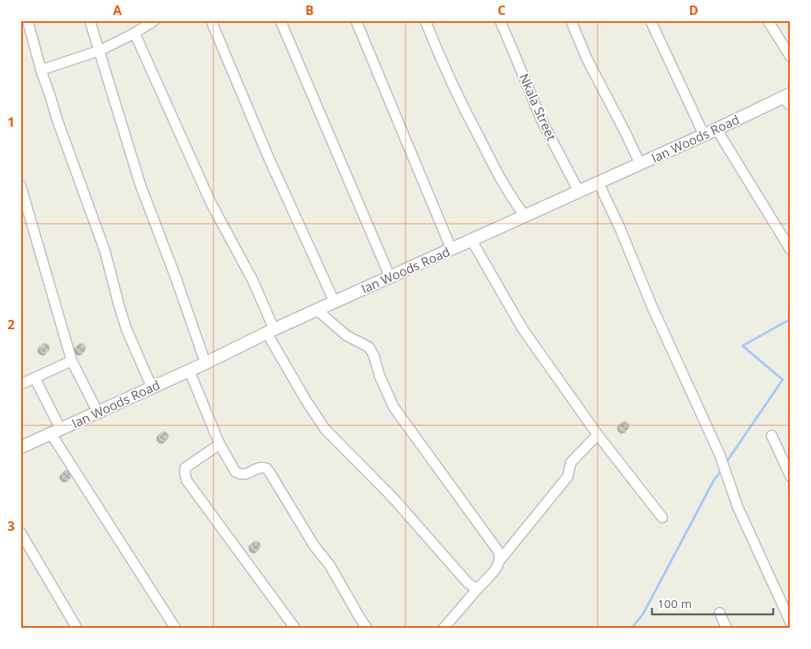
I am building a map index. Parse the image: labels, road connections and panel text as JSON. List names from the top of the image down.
{
  "streets": {
    "street": ["Nkala Street", "Ian Woods Road"]
  },
  "crossings": [
    ["Nkala Street", "Ian Woods Road"]
  ],
  "scale_bar": "100 m",
  "grid": {
    "columns": [
      "A",
      "B",
      "C",
      "D"
    ],
    "rows": ["1", "2", "3"]
  }
}
